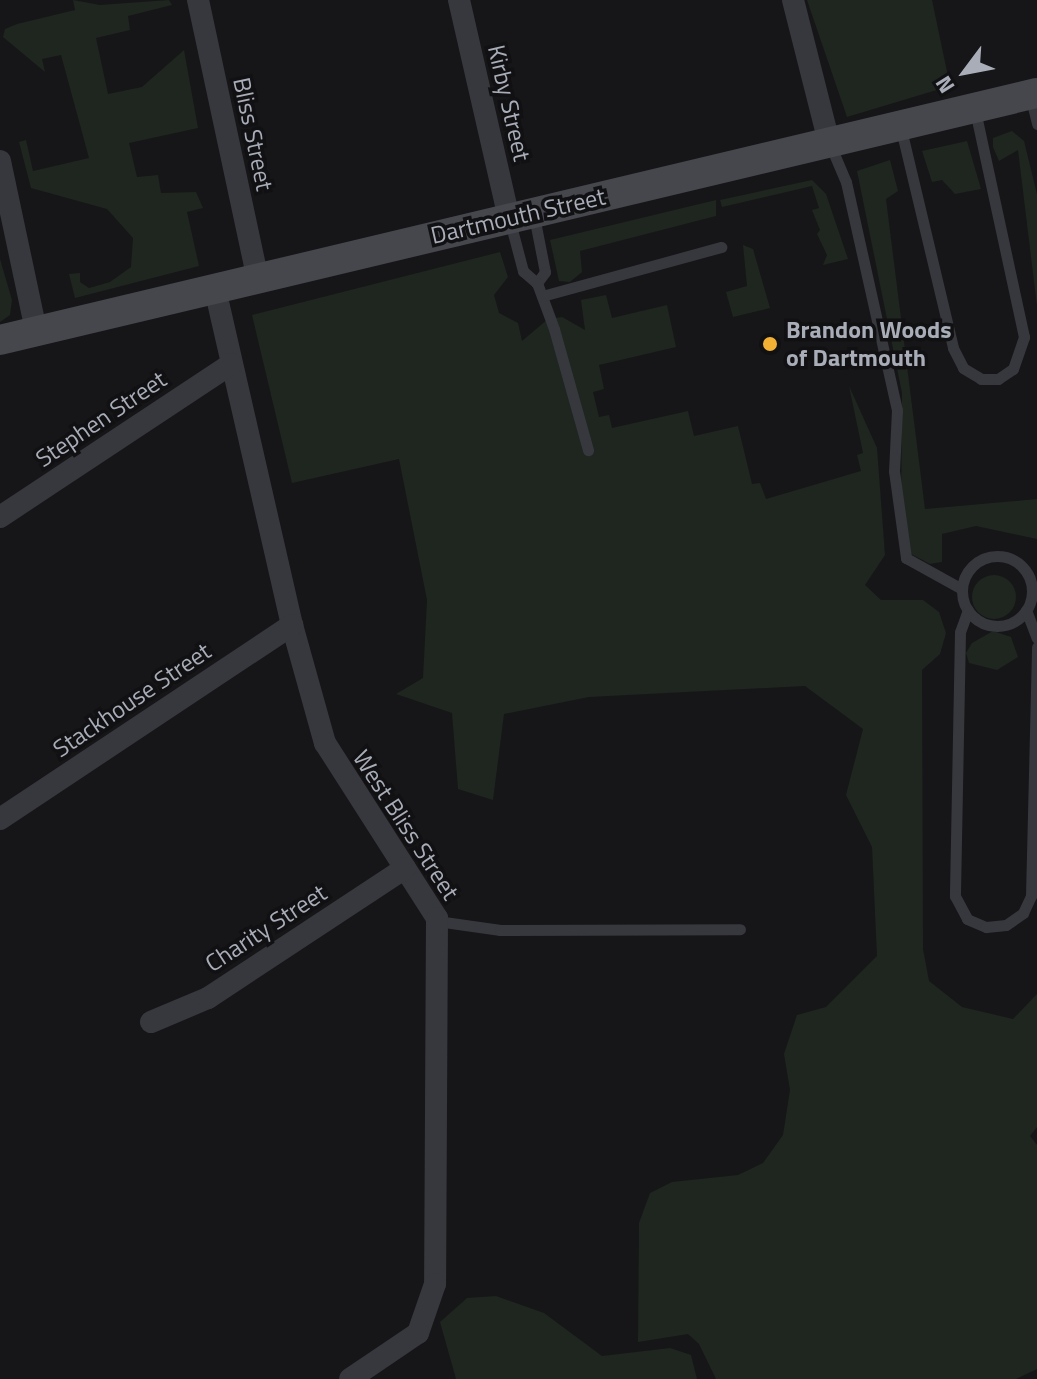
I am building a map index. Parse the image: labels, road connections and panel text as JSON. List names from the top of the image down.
{
  "streets": {
    "main road": ["Dartmouth Street"],
    "street": [
      "Kirby Street",
      "Bliss Street",
      "Stephen Street",
      "Stackhouse Street",
      "West Bliss Street",
      "Charity Street"
    ]
  },
  "crossings": [
    ["Kirby Street", "Dartmouth Street"],
    ["Bliss Street", "Dartmouth Street"],
    ["Dartmouth Street", "West Bliss Street"],
    ["Stephen Street", "West Bliss Street"],
    ["Stackhouse Street", "West Bliss Street"],
    ["West Bliss Street", "Charity Street"]
  ],
  "places": ["Brandon Woods of Dartmouth"],
  "north": "bottom left"
}
